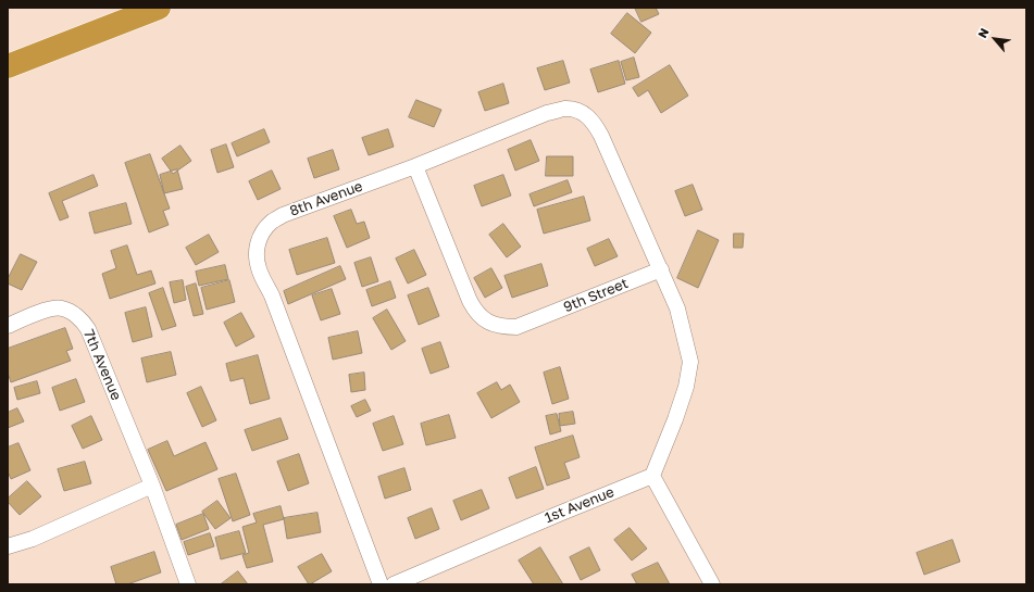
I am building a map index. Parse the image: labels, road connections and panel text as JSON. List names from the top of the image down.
{
  "streets": {
    "street": [
      "8th Avenue",
      "9th Street",
      "7th Avenue",
      "1st Avenue"
    ]
  },
  "crossings": [
    ["8th Avenue", "9th Street"]
  ],
  "north": "top left"
}
